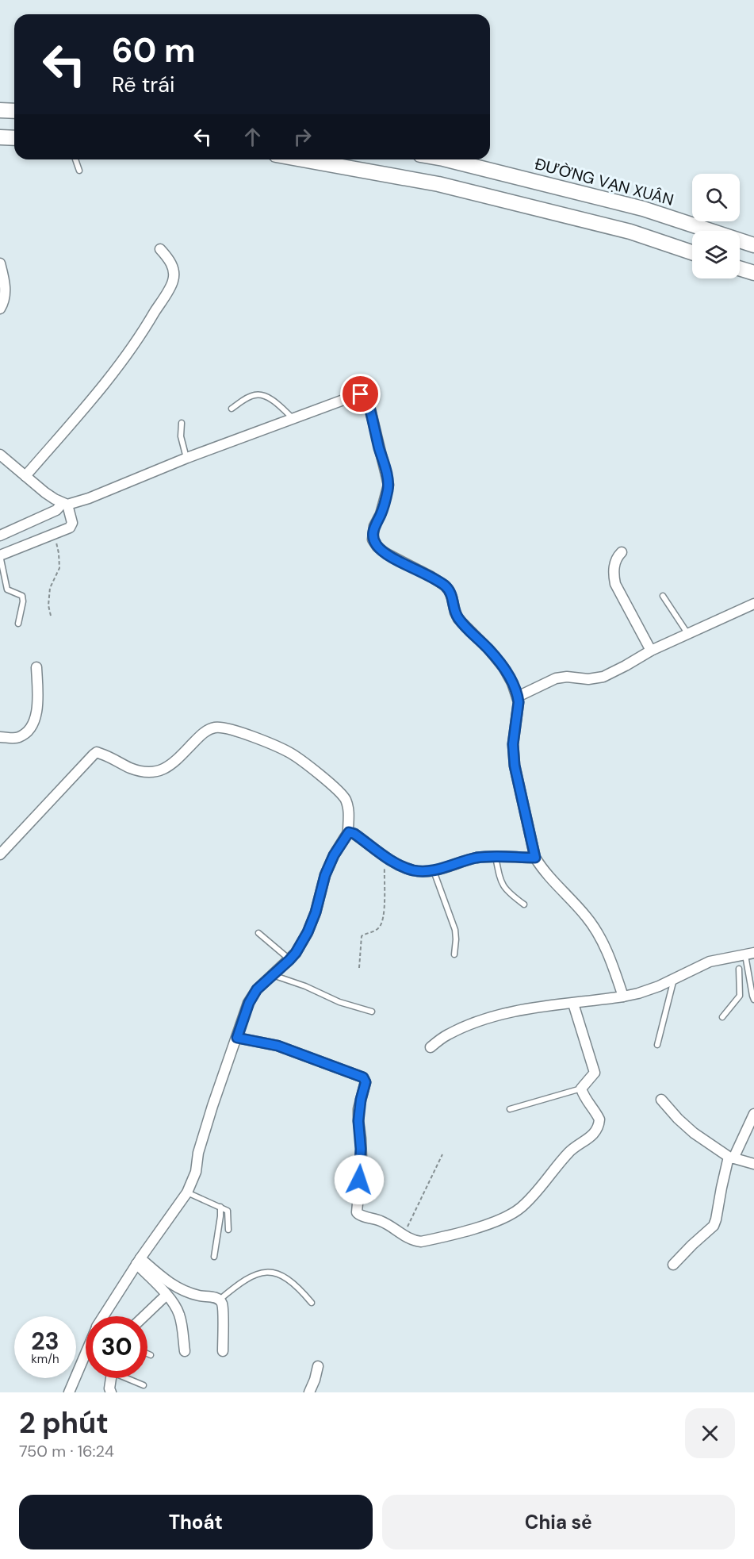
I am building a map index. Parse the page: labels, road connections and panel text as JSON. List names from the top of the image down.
{
  "streets": {
    "main road": ["ĐƯỜNG VẠN XUÂN"]
  },
  "page": {
    "turn": ["60 m", "Rẽ trái"],
    "speed": "23 km/h",
    "limit": "30",
    "heading": ["2 phút", "750 m · 16:24"],
    "buttons": ["Thoát", "Chia sẻ"]
  }
}
